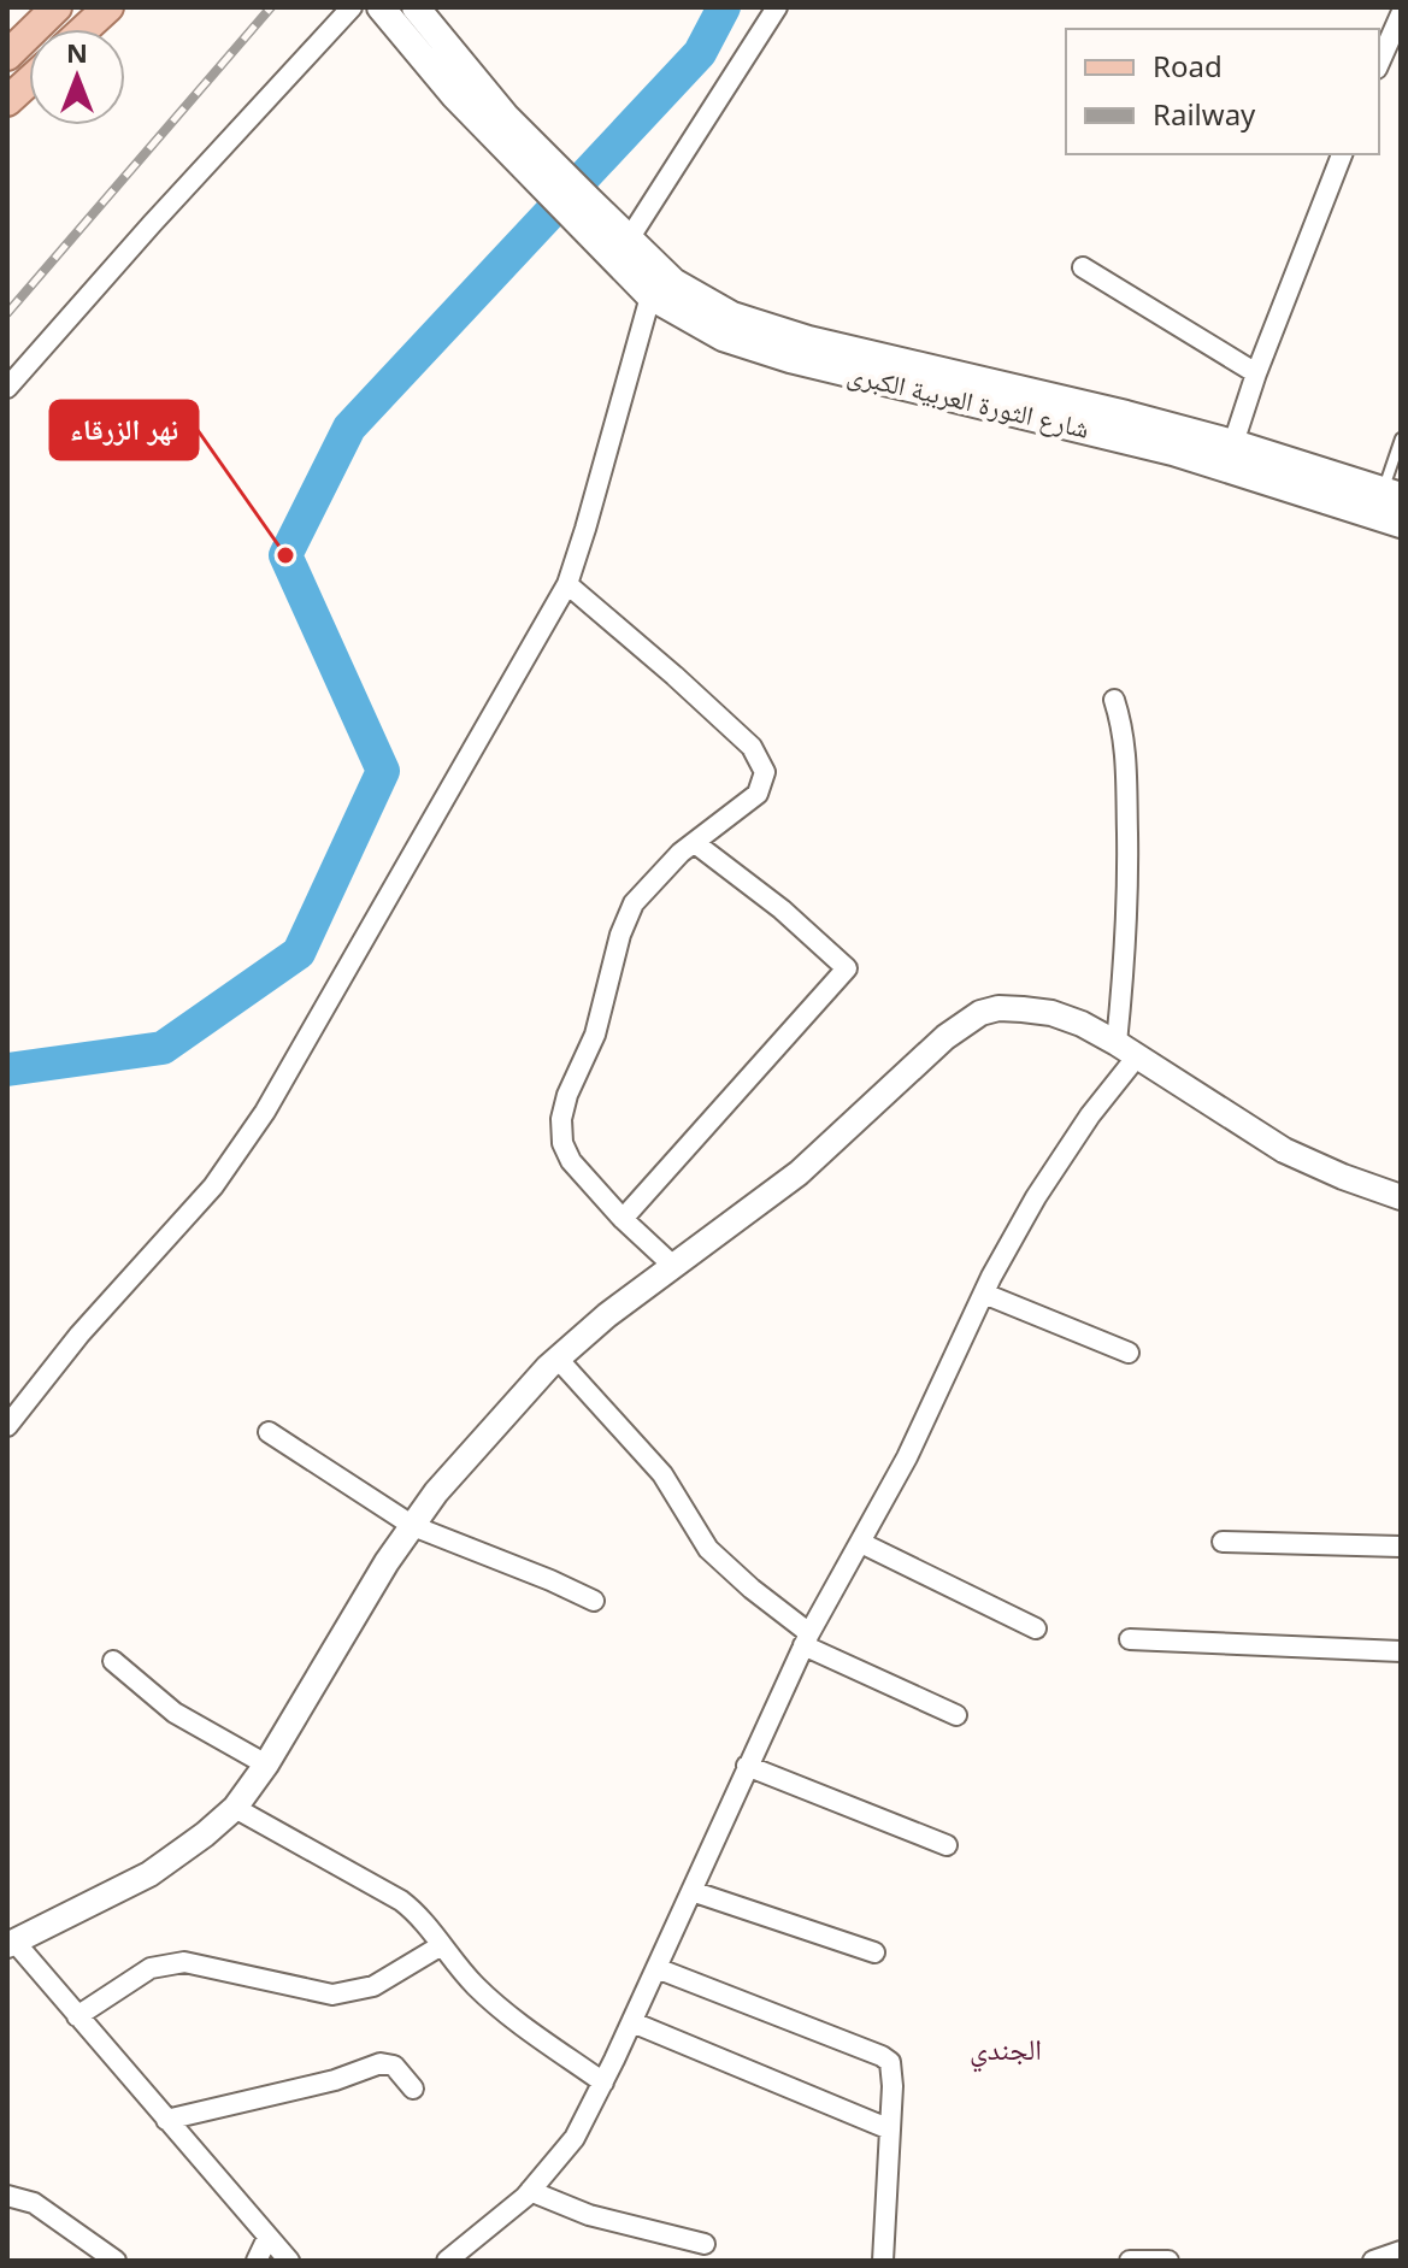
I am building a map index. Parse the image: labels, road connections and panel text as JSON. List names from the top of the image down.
{
  "streets": {
    "main road": ["شارع الثورة العربية الكبرى"]
  },
  "districts": ["الجندي"],
  "places": ["نهر الزرقاء"],
  "legend": ["Road", "Railway"],
  "north": "top"
}
